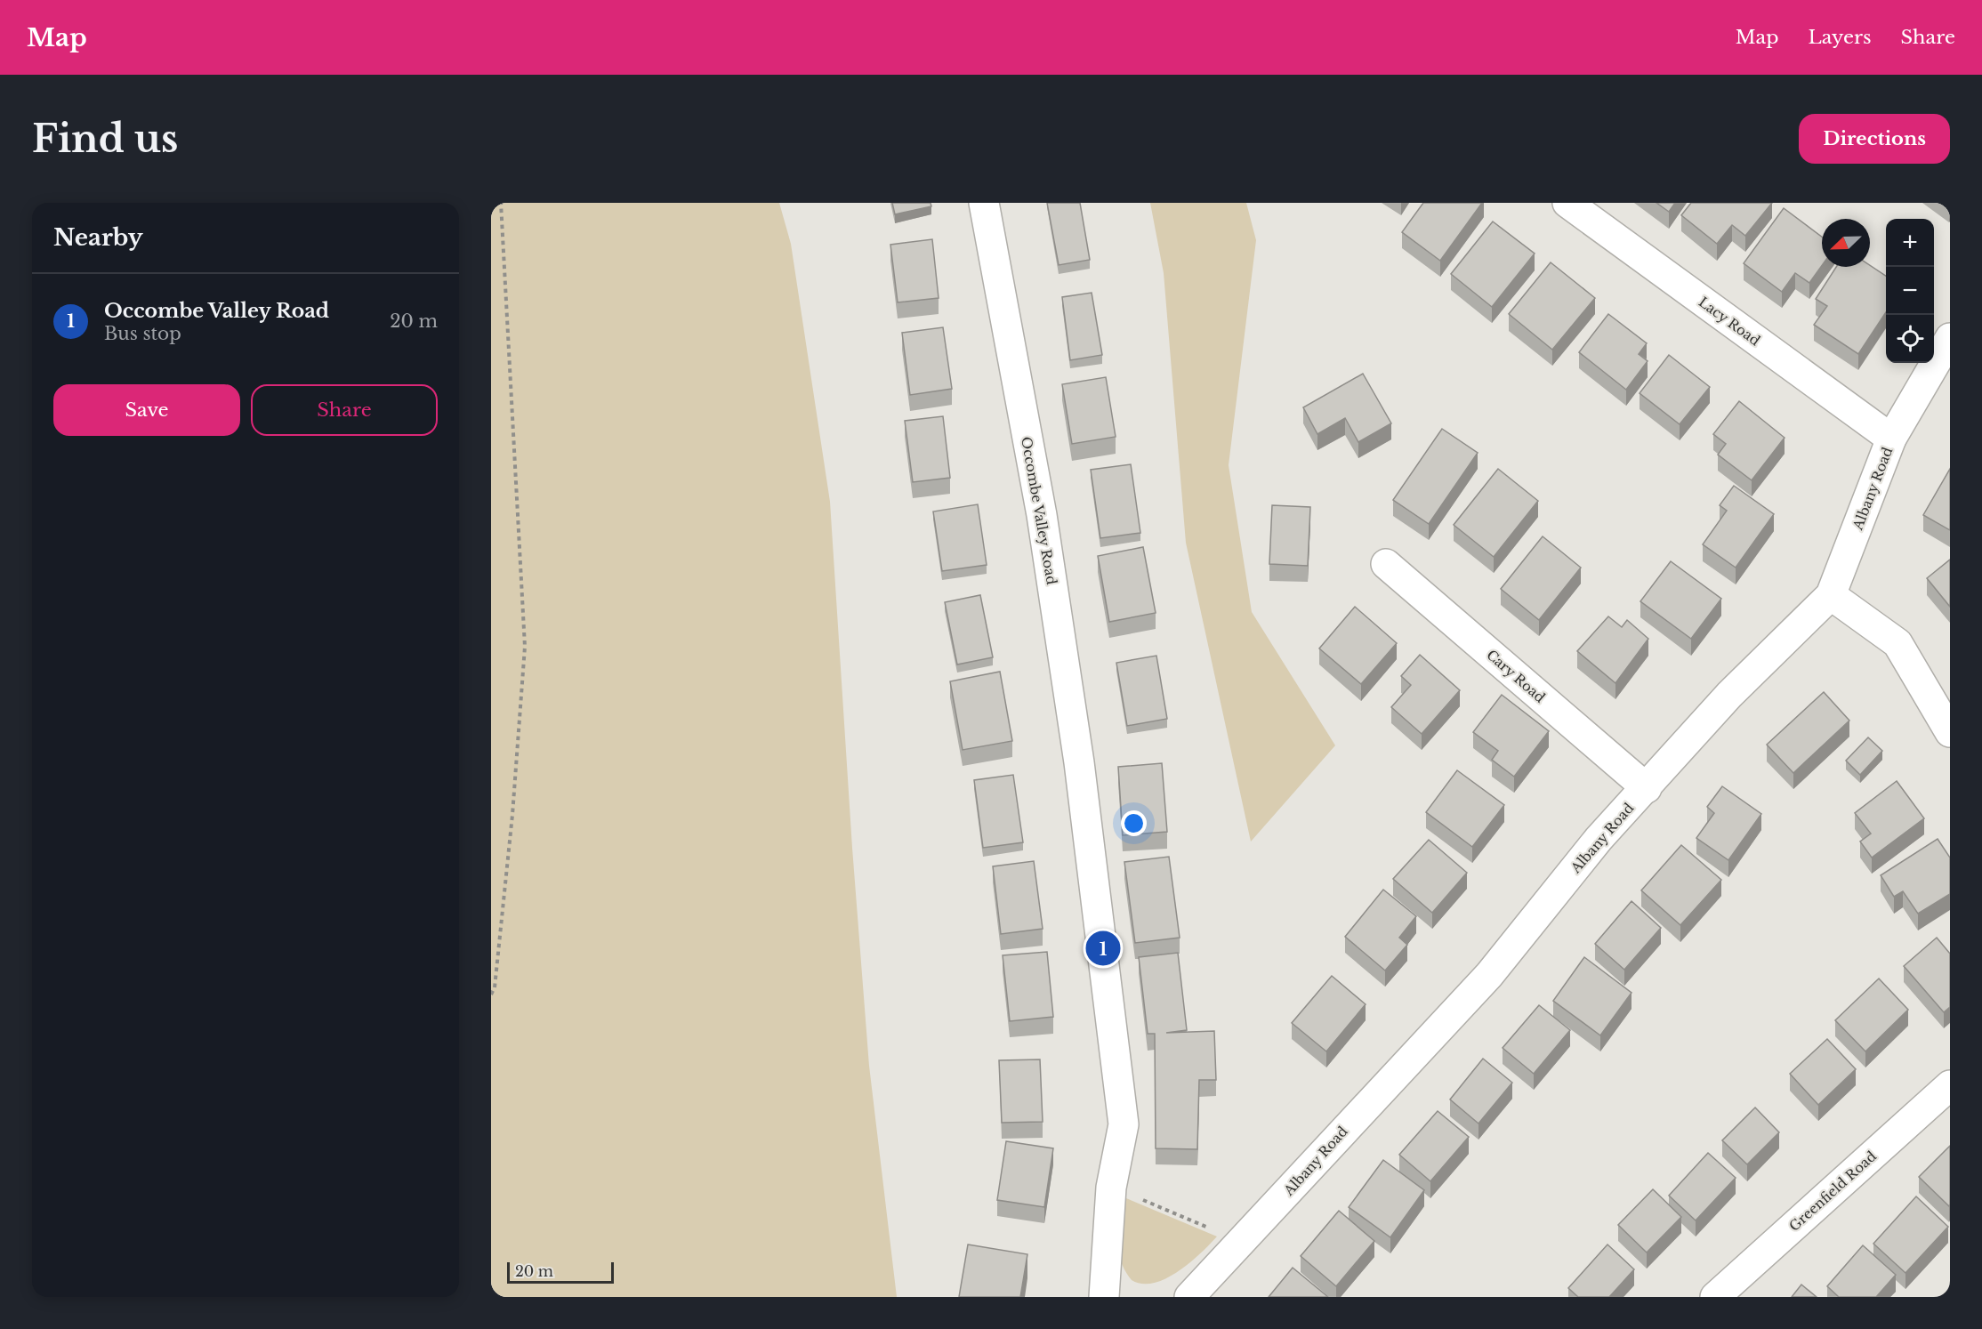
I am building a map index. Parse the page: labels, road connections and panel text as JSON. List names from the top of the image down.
{
  "streets": {
    "street": [
      "Lacy Road",
      "Albany Road",
      "Occombe Valley Road",
      "Cary Road",
      "Greenfield Road"
    ]
  },
  "crossings": [
    ["Lacy Road", "Albany Road"],
    ["Albany Road", "Cary Road"]
  ],
  "scale_bar": "20 m",
  "north": "bottom left",
  "page": {
    "header": "Map",
    "nav": ["Map", "Layers", "Share"],
    "buttons": [
      "Directions",
      ["Save", "Share"]
    ],
    "title": "Find us",
    "heading": "Nearby",
    "map_buttons": ["+", "−"],
    "list": [
      {
        "mark": "1",
        "name": "Occombe Valley Road",
        "note": "Bus stop",
        "value": "20 m"
      }
    ],
    "pins": "1",
    "scale": "20 m"
  }
}
